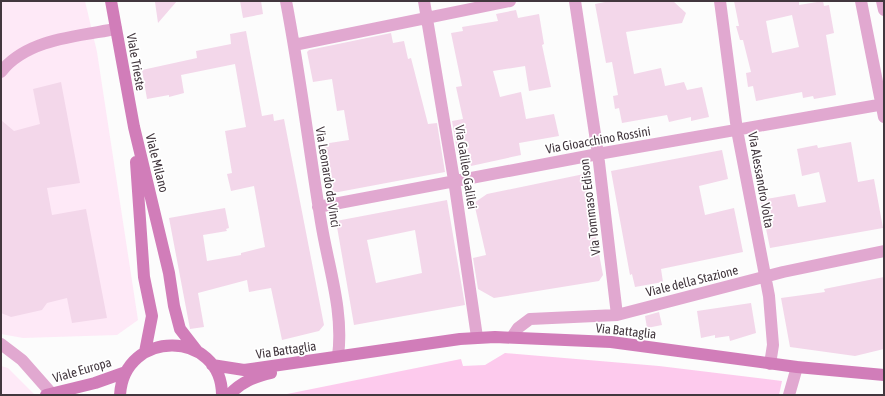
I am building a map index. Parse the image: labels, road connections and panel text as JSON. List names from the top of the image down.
{
  "streets": {
    "main road": [
      "Viale Trieste",
      "Viale Milano",
      "Via Battaglia",
      "Viale Europa"
    ],
    "street": [
      "Via Gioacchino Rossini",
      "Via Galileo Galilei",
      "Via Leonardo da Vinci",
      "Via Alessandro Volta",
      "Via Tommaso Edison",
      "Viale della Stazione"
    ]
  },
  "crossings": [
    ["Viale Trieste", "Viale Milano"],
    ["Via Gioacchino Rossini", "Via Galileo Galilei"],
    ["Via Gioacchino Rossini", "Via Leonardo da Vinci"],
    ["Via Gioacchino Rossini", "Via Alessandro Volta"],
    ["Via Gioacchino Rossini", "Via Tommaso Edison"],
    ["Viale Milano", "Via Battaglia"],
    ["Viale Milano", "Viale Europa"],
    ["Via Galileo Galilei", "Via Battaglia"],
    ["Via Leonardo da Vinci", "Via Battaglia"],
    ["Via Alessandro Volta", "Viale della Stazione"],
    ["Via Alessandro Volta", "Via Battaglia"],
    ["Via Tommaso Edison", "Viale della Stazione"],
    ["Viale della Stazione", "Via Battaglia"]
  ]
}
